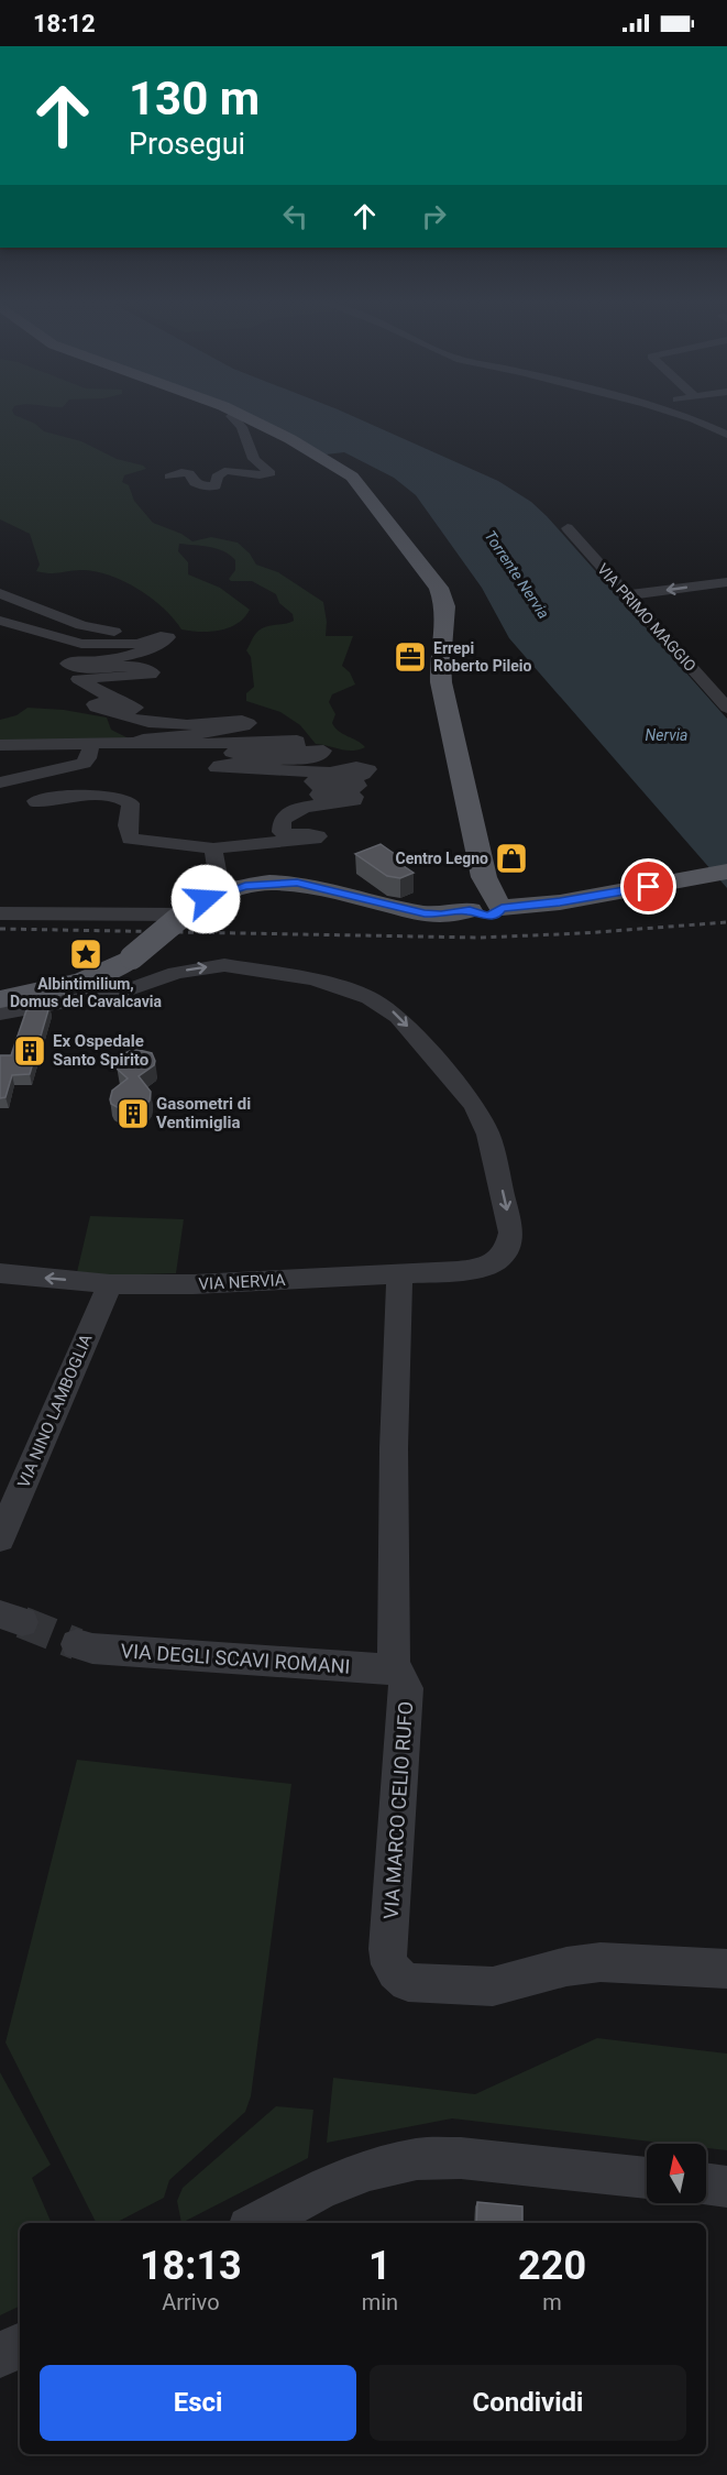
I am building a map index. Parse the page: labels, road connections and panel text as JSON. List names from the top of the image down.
{
  "streets": {
    "street": [
      "VIA PRIMO MAGGIO",
      "VIA NERVIA",
      "VIA NINO LAMBOGLIA",
      "VIA DEGLI SCAVI ROMANI",
      "VIA MARCO CELIO RUFO"
    ]
  },
  "crossings": [
    ["VIA NERVIA", "VIA NINO LAMBOGLIA"],
    ["VIA NERVIA", "VIA MARCO CELIO RUFO"],
    ["VIA DEGLI SCAVI ROMANI", "VIA MARCO CELIO RUFO"]
  ],
  "water": ["Torrente Nervia", "Nervia"],
  "places": {
    "office": ["Errepi Roberto Pileio"],
    "shop": ["Centro Legno"],
    "place": ["Albintimilium, Domus del Cavalcavia"],
    "building": ["Ex Ospedale Santo Spirito", "Gasometri di Ventimiglia"]
  },
  "north": "top",
  "page": {
    "status": "18:12",
    "turn": ["130 m", "Prosegui"],
    "eta": [
      "18:13",
      "Arrivo",
      "1",
      "min",
      "220",
      "m"
    ],
    "buttons": ["Esci", "Condividi"]
  }
}
